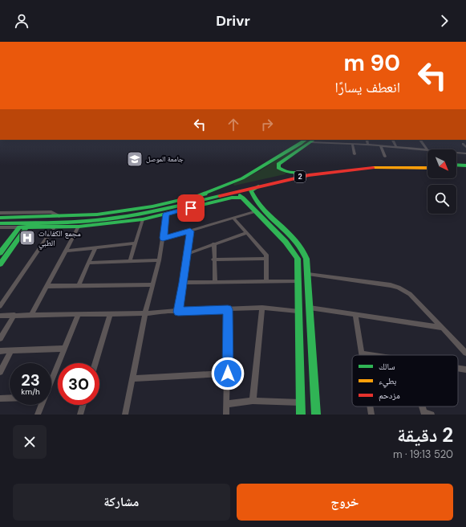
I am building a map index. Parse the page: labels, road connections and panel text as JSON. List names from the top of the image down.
{
  "streets": {
    "main road": ["2"]
  },
  "places": {
    "school or university": ["جامعة الموصل"],
    "hospital": ["مجمع الكفاءات الطبي"]
  },
  "legend": ["سالك", "بطيء", "مزدحم"],
  "north": "bottom right",
  "page": {
    "header": "Drivr",
    "turn": ["90 m", "انعطف يسارًا"],
    "speed": "23 km/h",
    "limit": "30",
    "heading": ["2 دقيقة", "520 m · 19:13"],
    "buttons": ["خروج", "مشاركة"]
  }
}
